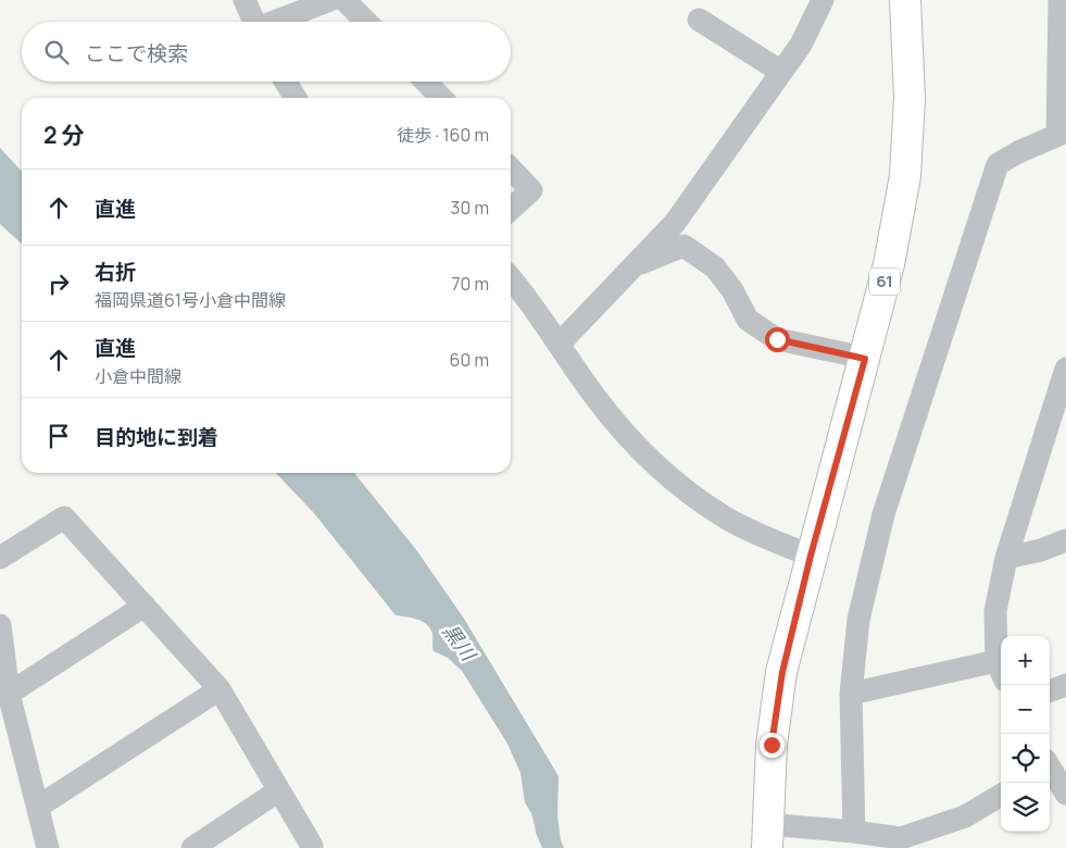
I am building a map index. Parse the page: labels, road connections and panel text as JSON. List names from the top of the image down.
{
  "streets": {
    "main road": ["61"]
  },
  "water": ["黒川"],
  "page": {
    "search": "ここで検索",
    "heading": ["2 分", "徒歩 · 160 m"],
    "list": [
      ["直進", "30 m"],
      ["右折", "福岡県道61号小倉中間線", "70 m"],
      ["直進", "小倉中間線", "60 m"],
      "目的地に到着"
    ],
    "map_buttons": ["+", "−"]
  }
}
